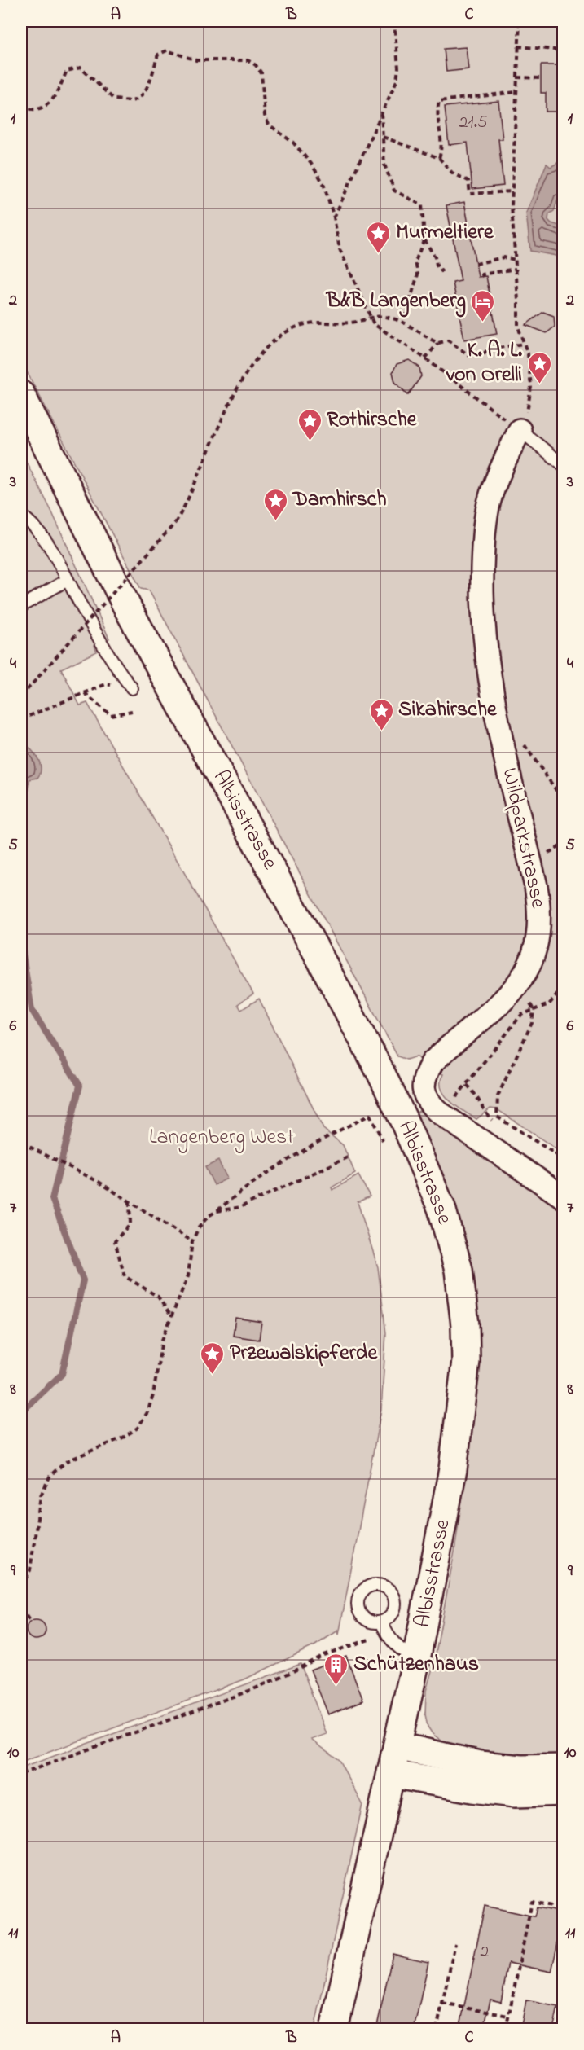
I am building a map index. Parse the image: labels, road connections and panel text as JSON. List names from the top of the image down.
{
  "streets": {
    "main road": ["Albisstrasse"],
    "street": ["Wildparkstrasse"]
  },
  "parks": ["Langenberg West"],
  "places": {
    "place": [
      "Murmeltiere",
      "K. A. L. von Orelli",
      "Rothirsche",
      "Damhirsch",
      "Sikahirsche",
      "Przewalskipferde"
    ],
    "hotel": ["B&B Langenberg"],
    "building": ["Schützenhaus"]
  },
  "house_numbers": ["21.5", "2"],
  "grid": {
    "columns": ["A", "B", "C"],
    "rows": [
      "1",
      "2",
      "3",
      "4",
      "5",
      "6",
      "7",
      "8",
      "9",
      "10",
      "11"
    ]
  }
}
